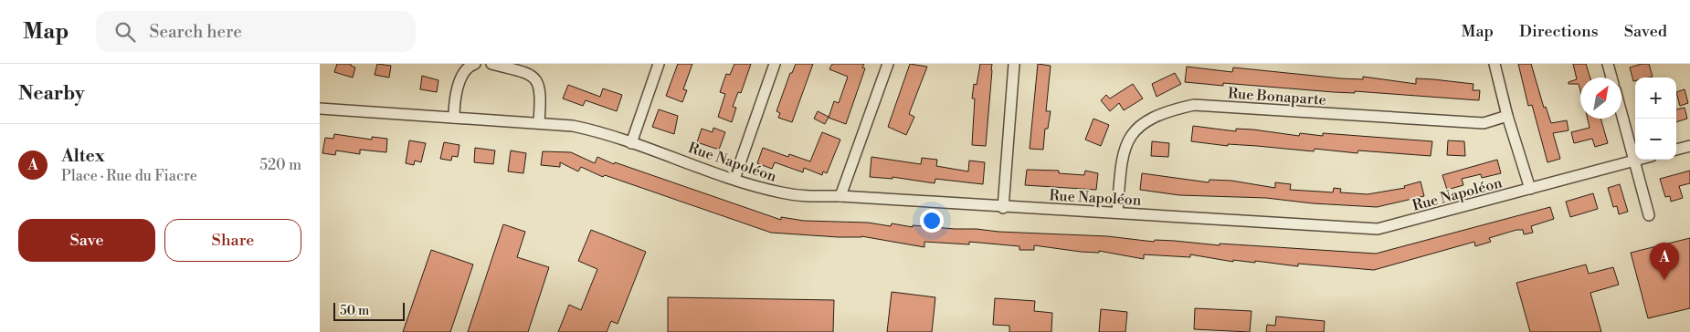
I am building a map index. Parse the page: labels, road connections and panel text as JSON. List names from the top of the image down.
{
  "streets": {
    "street": ["Rue Bonaparte", "Rue Napoléon"]
  },
  "crossings": [
    ["Rue Bonaparte", "Rue Napoléon"]
  ],
  "scale_bar": "50 m",
  "north": "top right",
  "page": {
    "header": "Map",
    "search": "Search here",
    "nav": ["Map", "Directions", "Saved"],
    "heading": "Nearby",
    "map_buttons": ["+", "−"],
    "list": [
      {
        "mark": "A",
        "name": "Altex",
        "note": "Place · Rue du Fiacre",
        "value": "520 m"
      }
    ],
    "buttons": ["Save", "Share"],
    "pins": "A",
    "scale": "50 m"
  }
}
